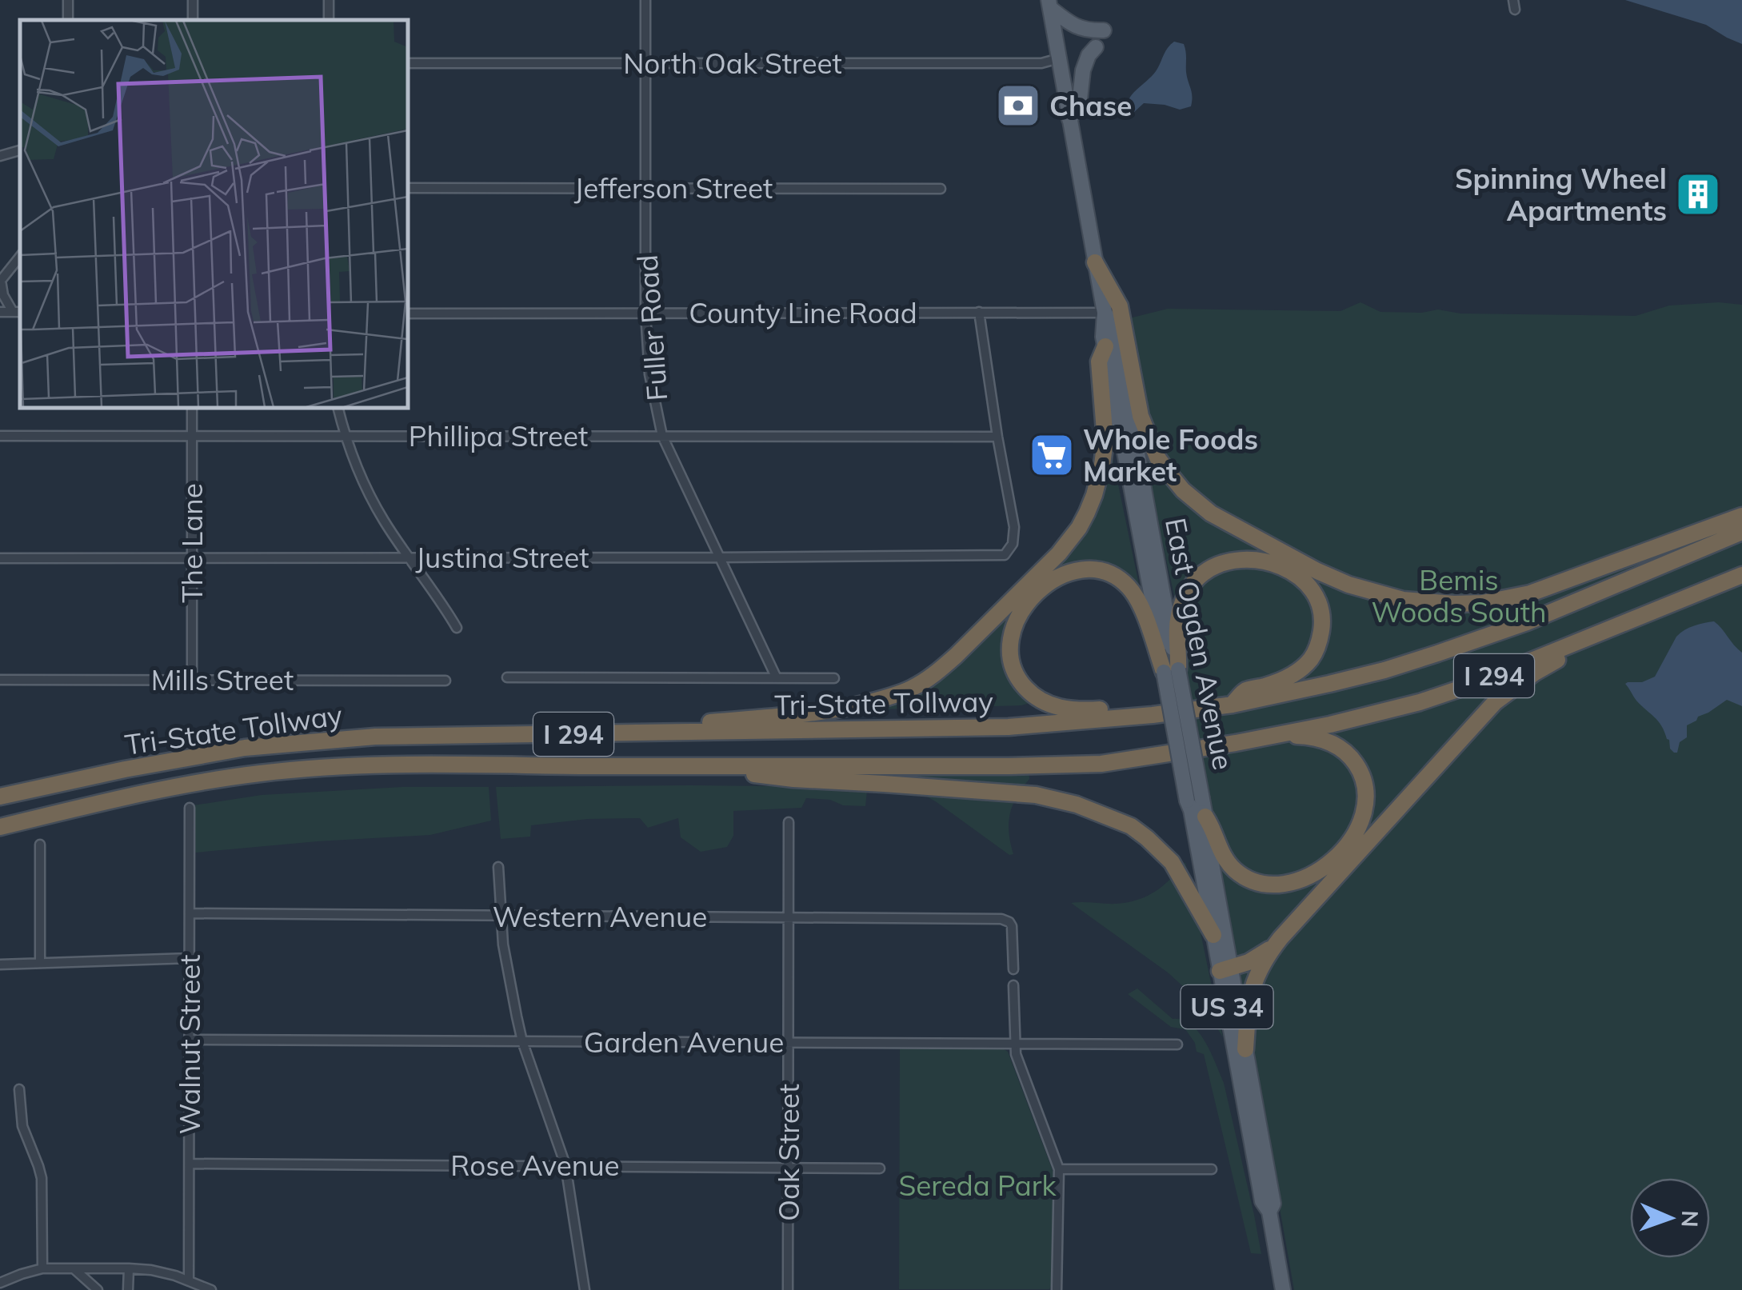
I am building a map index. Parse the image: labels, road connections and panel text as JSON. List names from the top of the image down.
{
  "streets": {
    "highway": ["I 294", "Tri-State Tollway"],
    "main road": ["East Ogden Avenue", "US 34"],
    "street": [
      "North Oak Street",
      "Jefferson Street",
      "County Line Road",
      "Fuller Road",
      "Phillipa Street",
      "The Lane",
      "Justina Street",
      "Mills Street",
      "Western Avenue",
      "Garden Avenue",
      "Walnut Street",
      "Oak Street",
      "Rose Avenue"
    ]
  },
  "crossings": [
    ["North Oak Street", "Fuller Road"],
    ["North Oak Street", "East Ogden Avenue"],
    ["Jefferson Street", "Fuller Road"],
    ["County Line Road", "Fuller Road"],
    ["County Line Road", "East Ogden Avenue"],
    ["Fuller Road", "Phillipa Street"],
    ["Fuller Road", "Justina Street"],
    ["Phillipa Street", "The Lane"],
    ["Phillipa Street", "Justina Street"],
    ["The Lane", "Justina Street"],
    ["The Lane", "Mills Street"],
    ["East Ogden Avenue", "US 34"],
    ["Western Avenue", "Walnut Street"],
    ["Western Avenue", "Oak Street"],
    ["Garden Avenue", "Walnut Street"],
    ["Garden Avenue", "Oak Street"],
    ["Walnut Street", "Rose Avenue"],
    ["Oak Street", "Rose Avenue"]
  ],
  "parks": ["Bemis Woods South", "Sereda Park"],
  "places": {
    "bank": ["Chase"],
    "building": ["Spinning Wheel Apartments"],
    "supermarket": ["Whole Foods Market"]
  },
  "north": "right"
}
